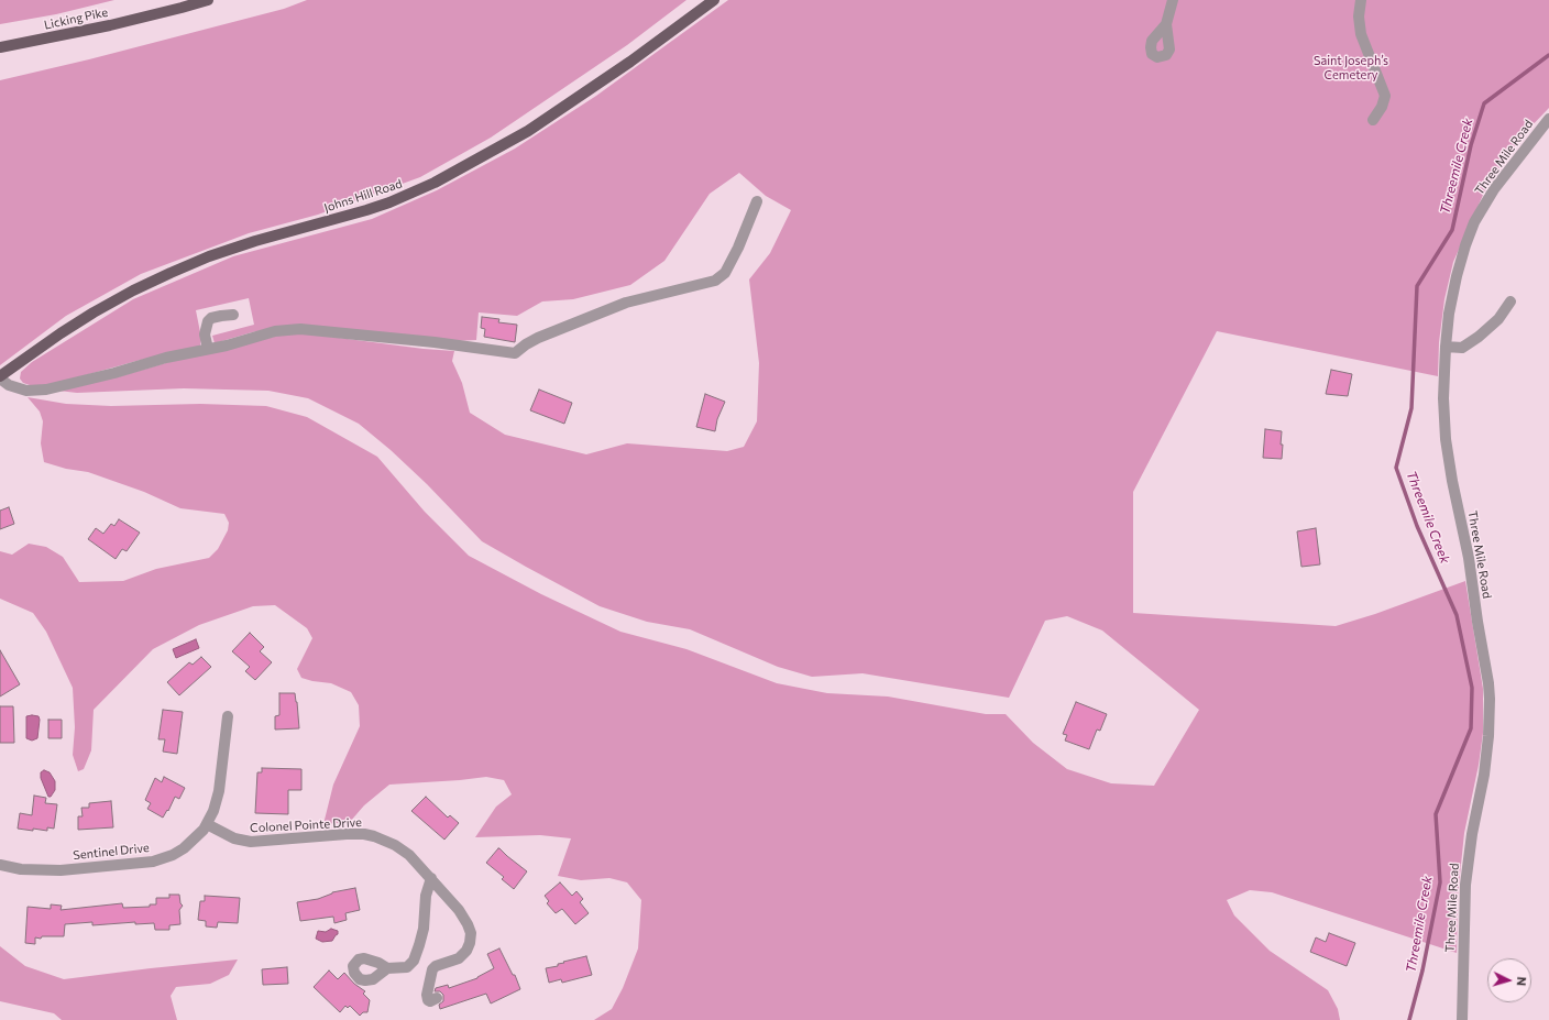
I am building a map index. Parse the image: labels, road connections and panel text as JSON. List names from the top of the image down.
{
  "streets": {
    "main road": ["Licking Pike", "Johns Hill Road"],
    "street": ["Three Mile Road", "Colonel Pointe Drive", "Sentinel Drive"]
  },
  "crossings": [
    ["Colonel Pointe Drive", "Sentinel Drive"]
  ],
  "water": ["Threemile Creek"],
  "parks": ["Saint Joseph’s Cemetery"],
  "north": "right"
}
